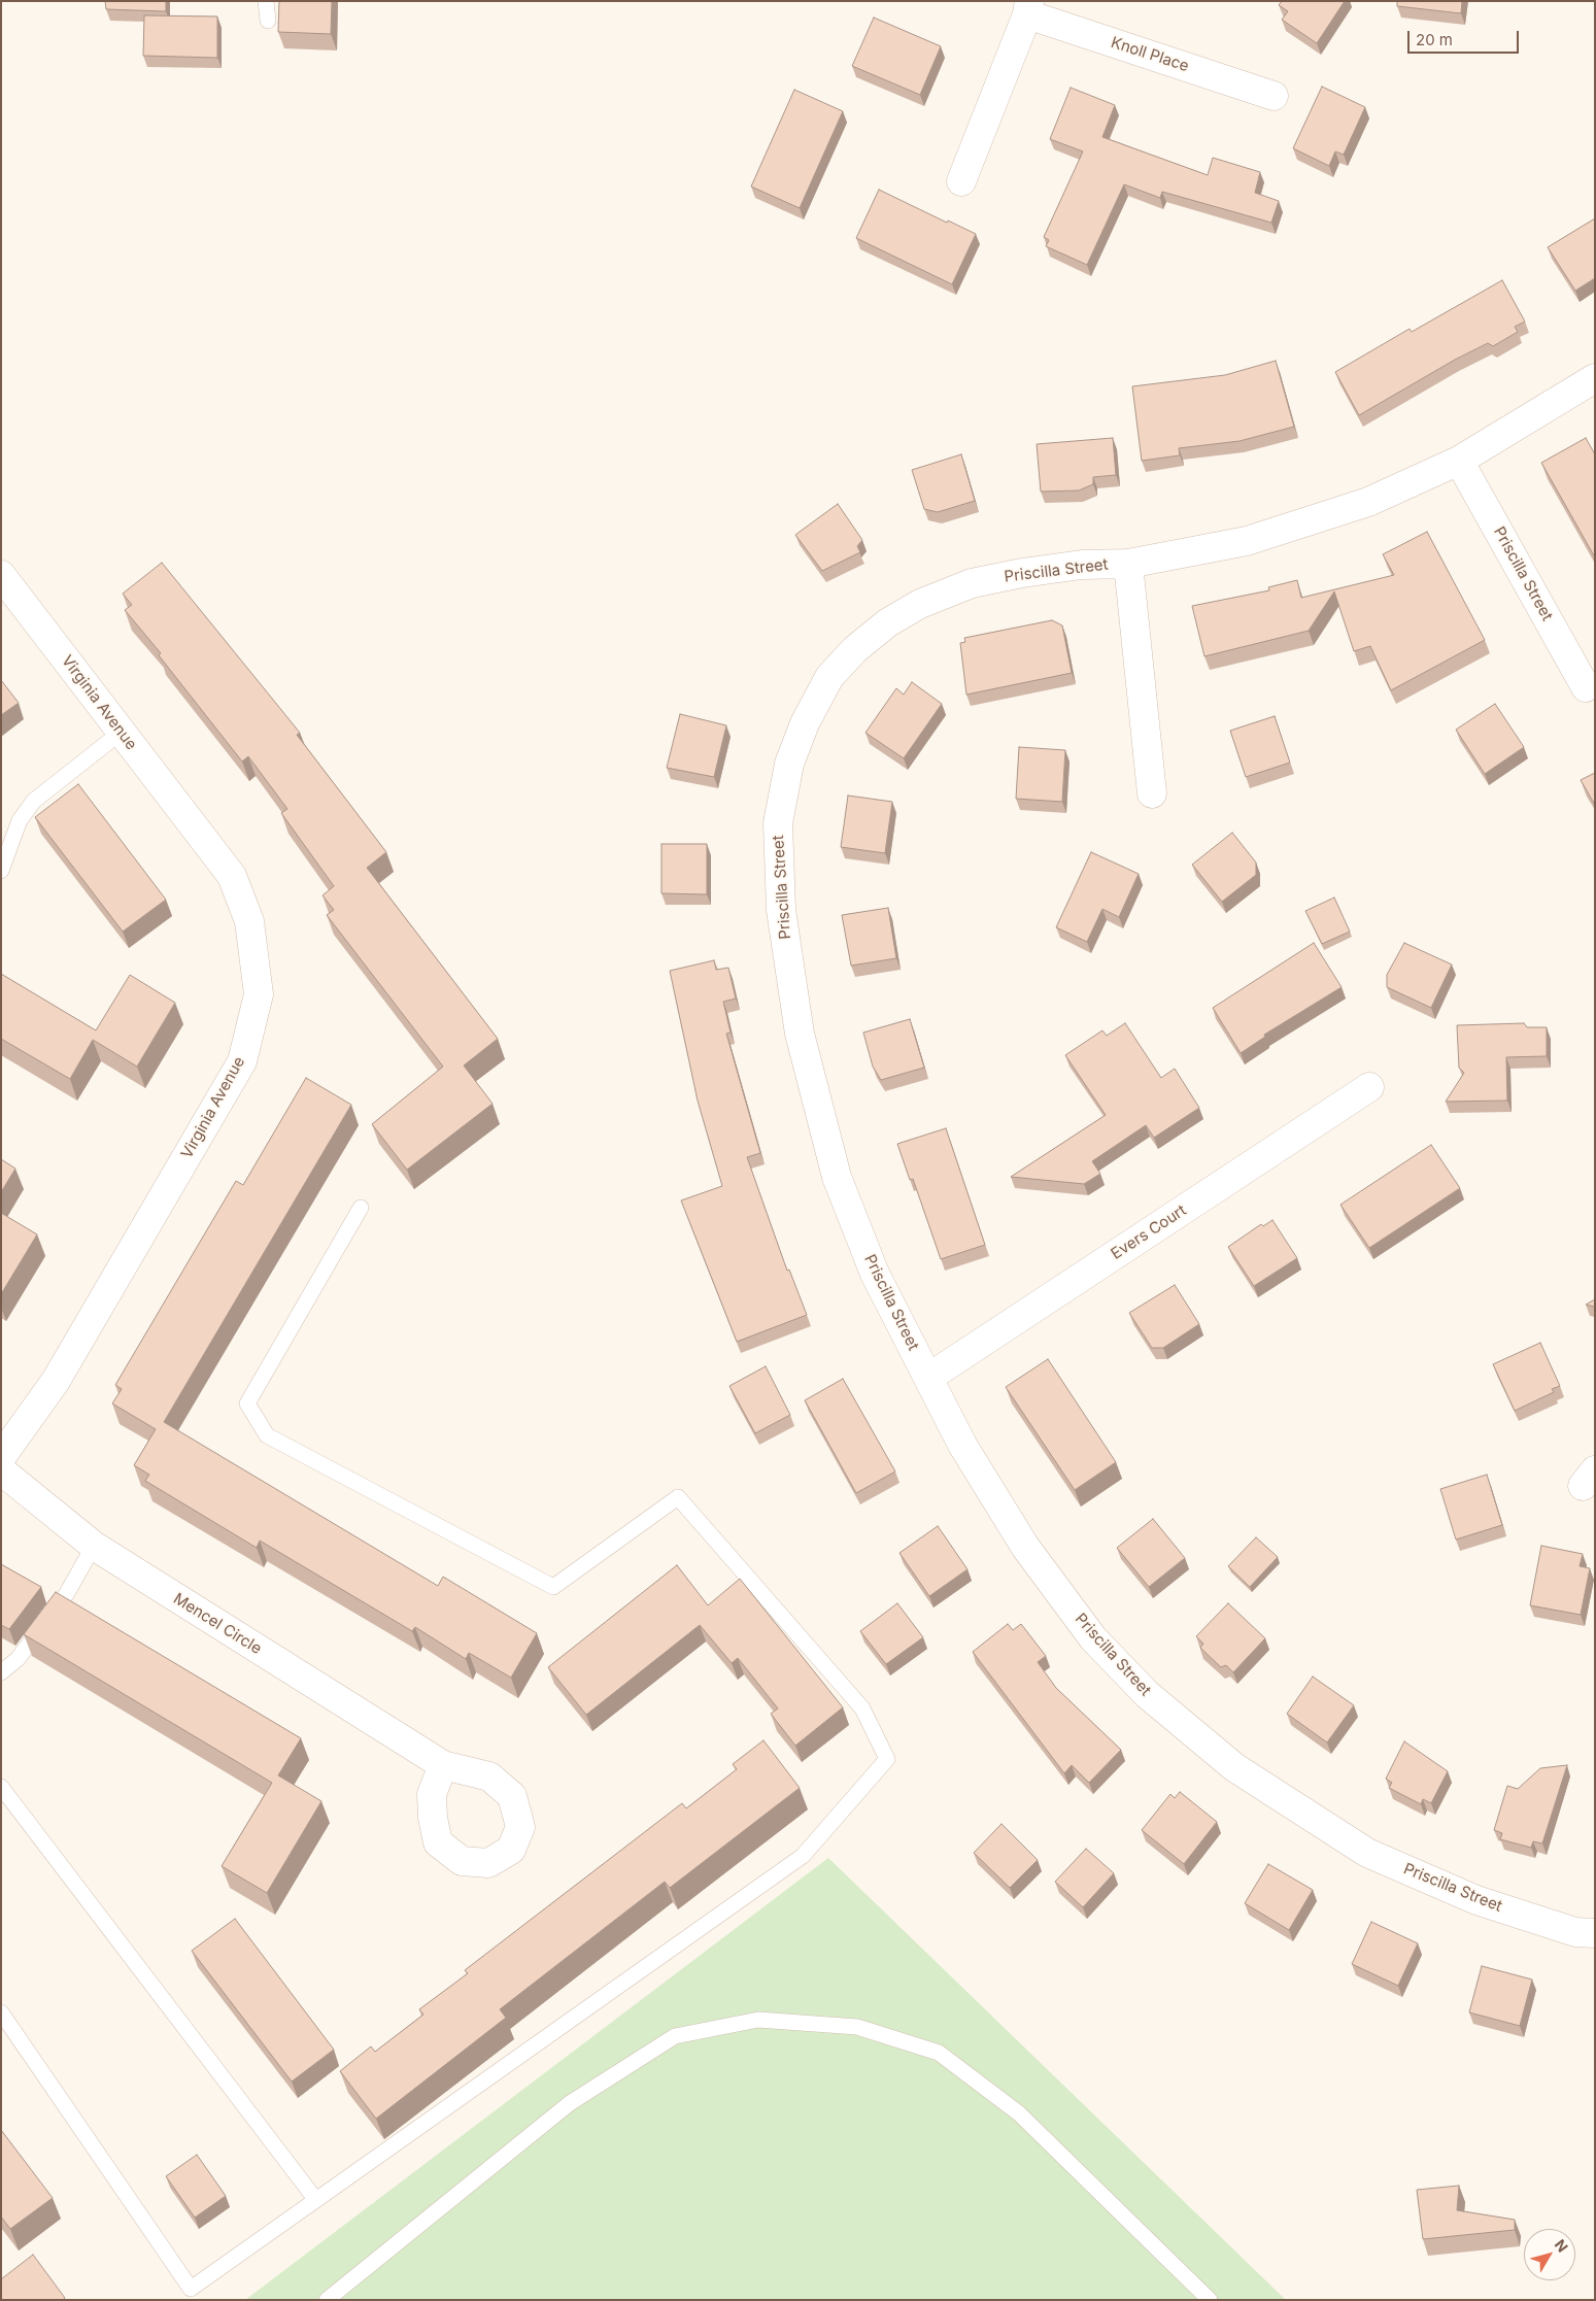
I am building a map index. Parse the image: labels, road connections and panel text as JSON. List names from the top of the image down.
{
  "streets": {
    "street": [
      "Knoll Place",
      "Priscilla Street",
      "Virginia Avenue",
      "Evers Court",
      "Mencel Circle"
    ]
  },
  "crossings": [
    ["Priscilla Street", "Evers Court"]
  ],
  "scale_bar": "20 m",
  "north": "top right"
}
